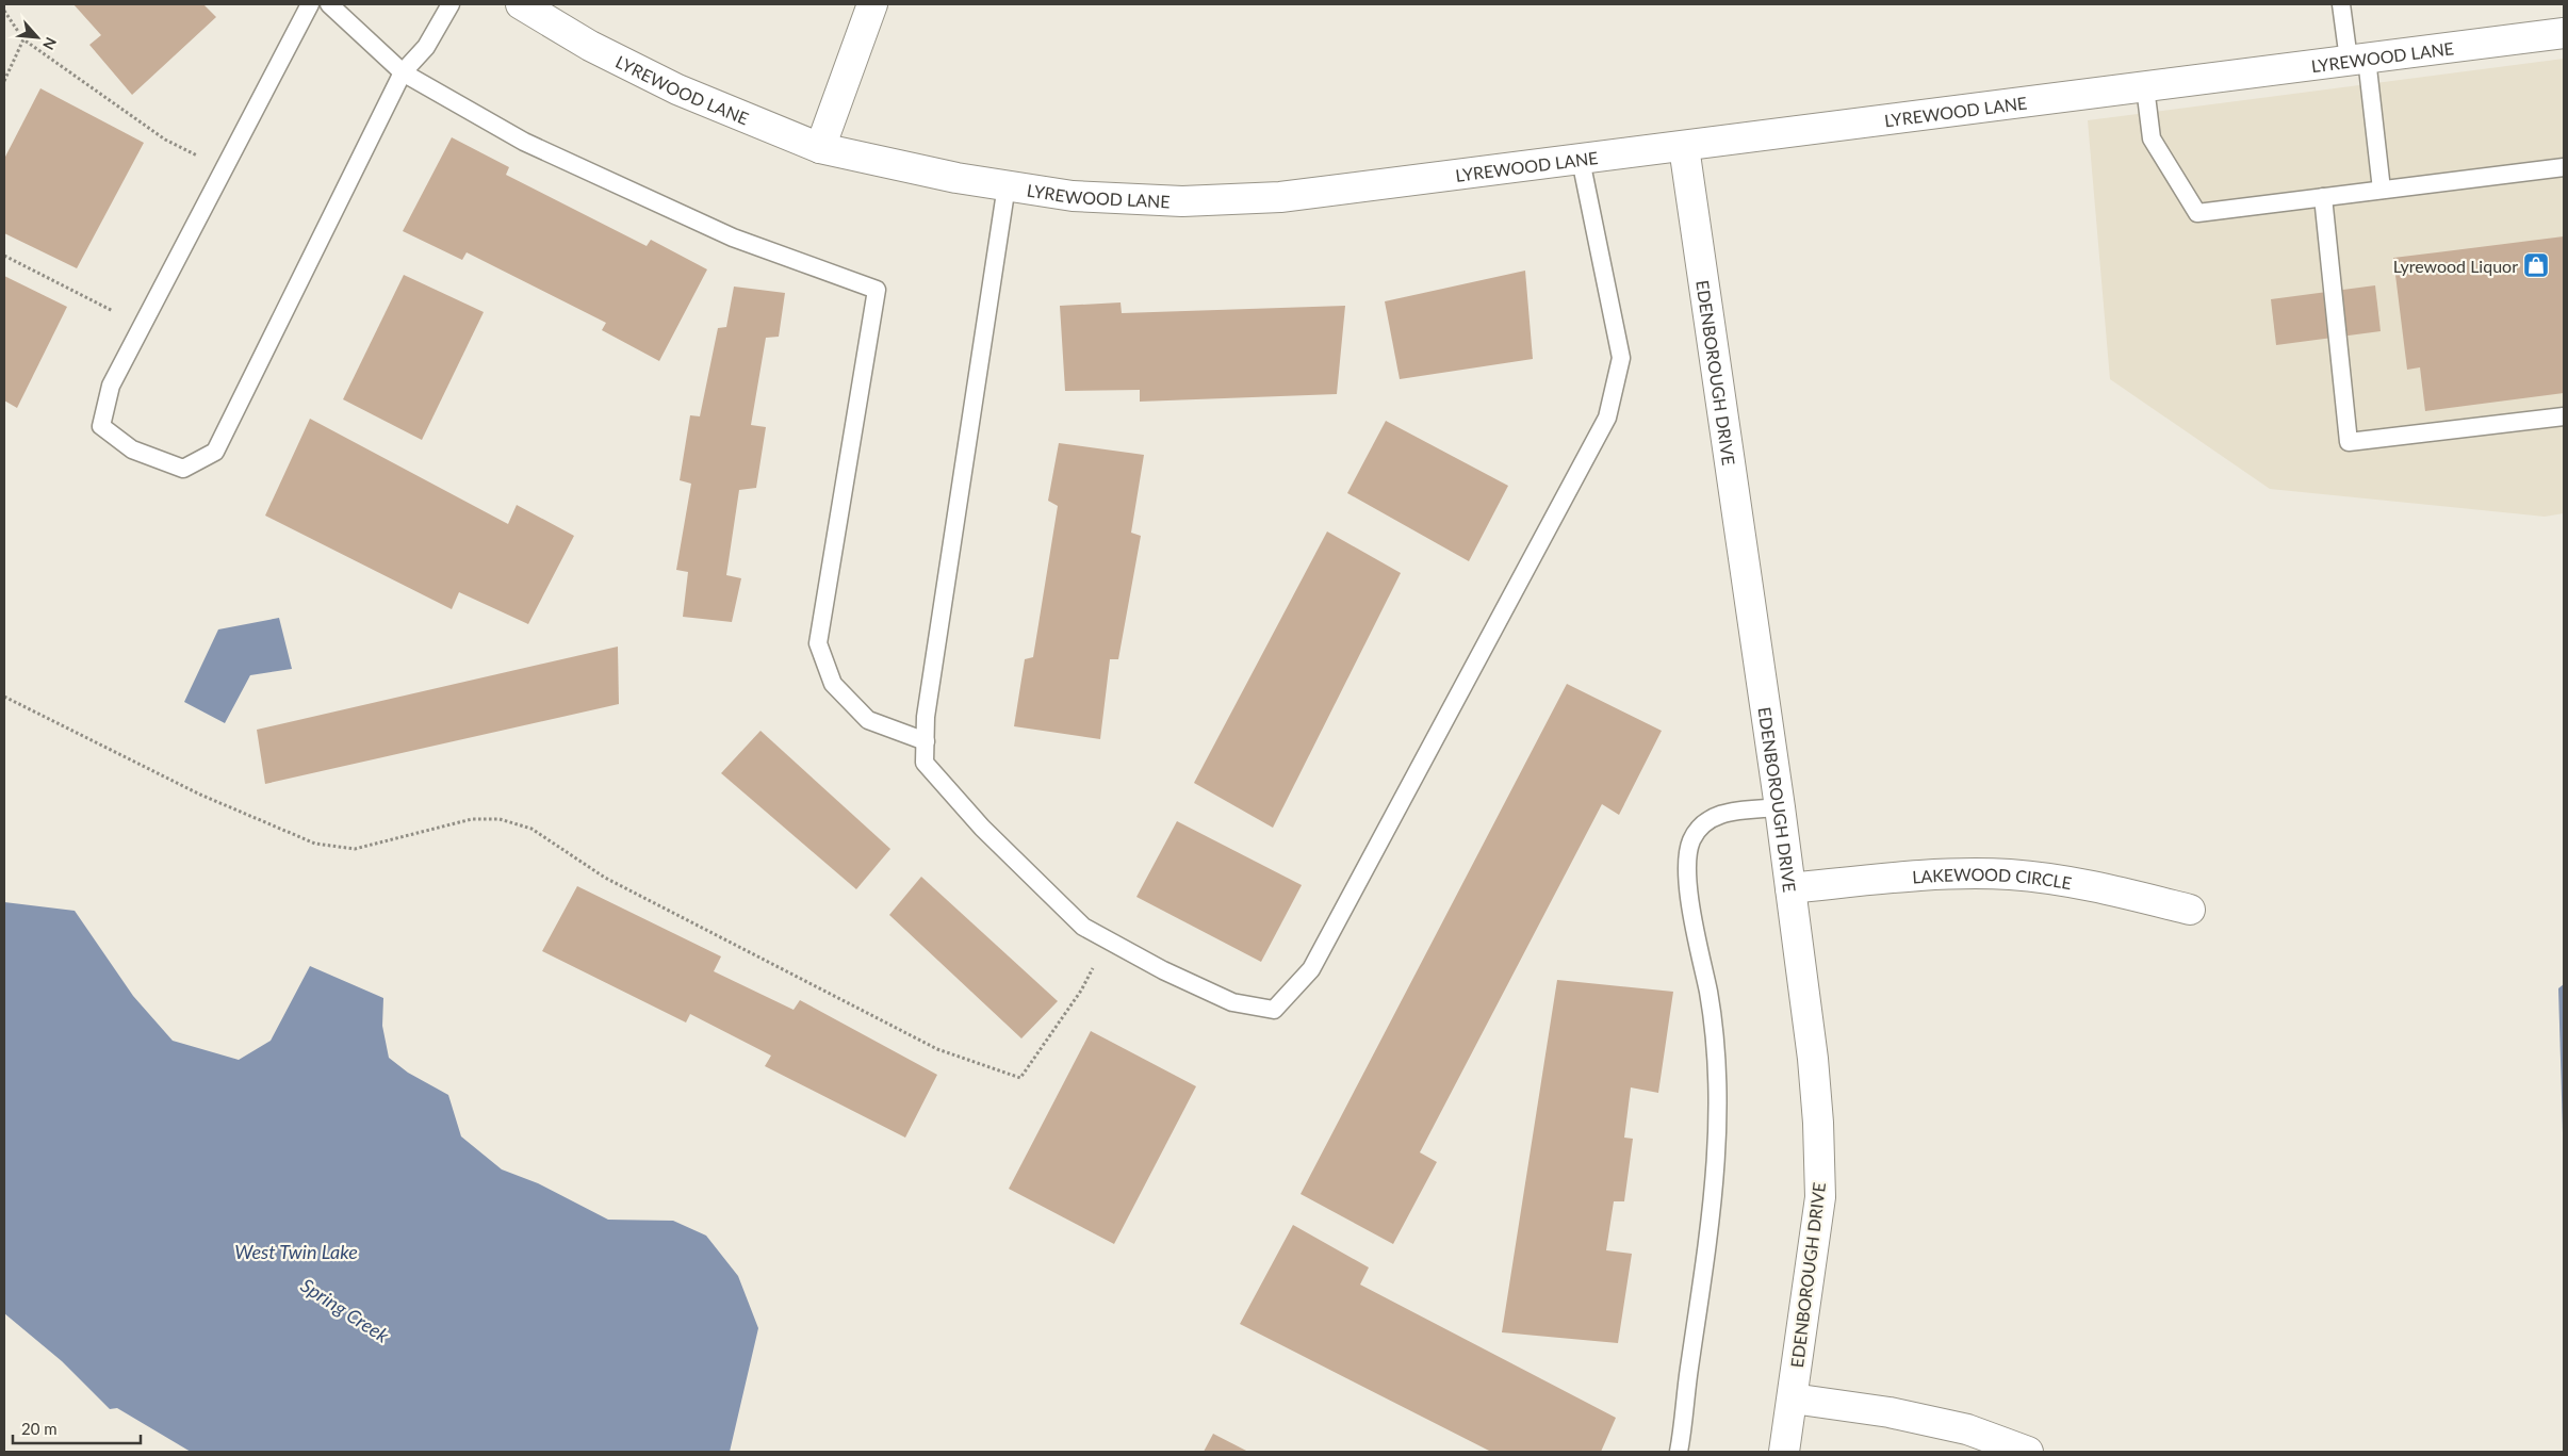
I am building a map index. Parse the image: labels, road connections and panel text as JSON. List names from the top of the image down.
{
  "streets": {
    "street": ["LYREWOOD LANE", "EDENBOROUGH DRIVE", "LAKEWOOD CIRCLE"]
  },
  "crossings": [
    ["LYREWOOD LANE", "EDENBOROUGH DRIVE"],
    ["EDENBOROUGH DRIVE", "LAKEWOOD CIRCLE"]
  ],
  "water": ["West Twin Lake", "Spring Creek"],
  "places": {
    "shop": ["Lyrewood Liquor"]
  },
  "scale_bar": "20 m",
  "north": "bottom right"
}
